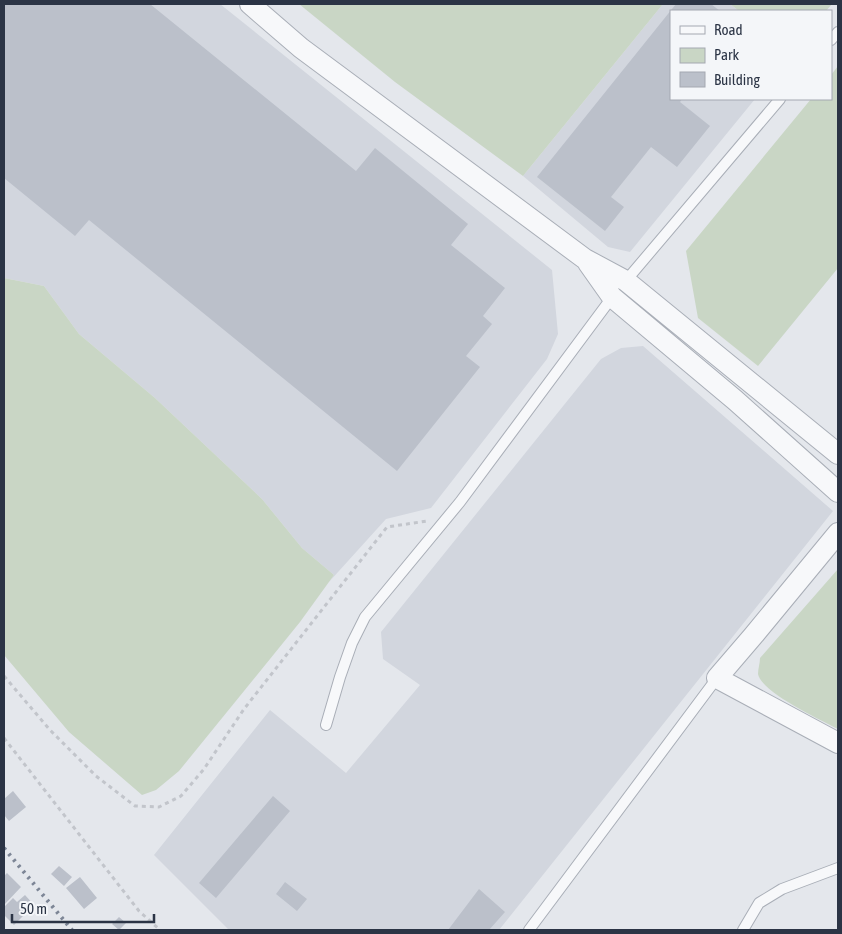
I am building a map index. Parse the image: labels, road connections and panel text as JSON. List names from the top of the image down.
{
  "legend": ["Road", "Park", "Building"],
  "scale_bar": "50 m"
}
